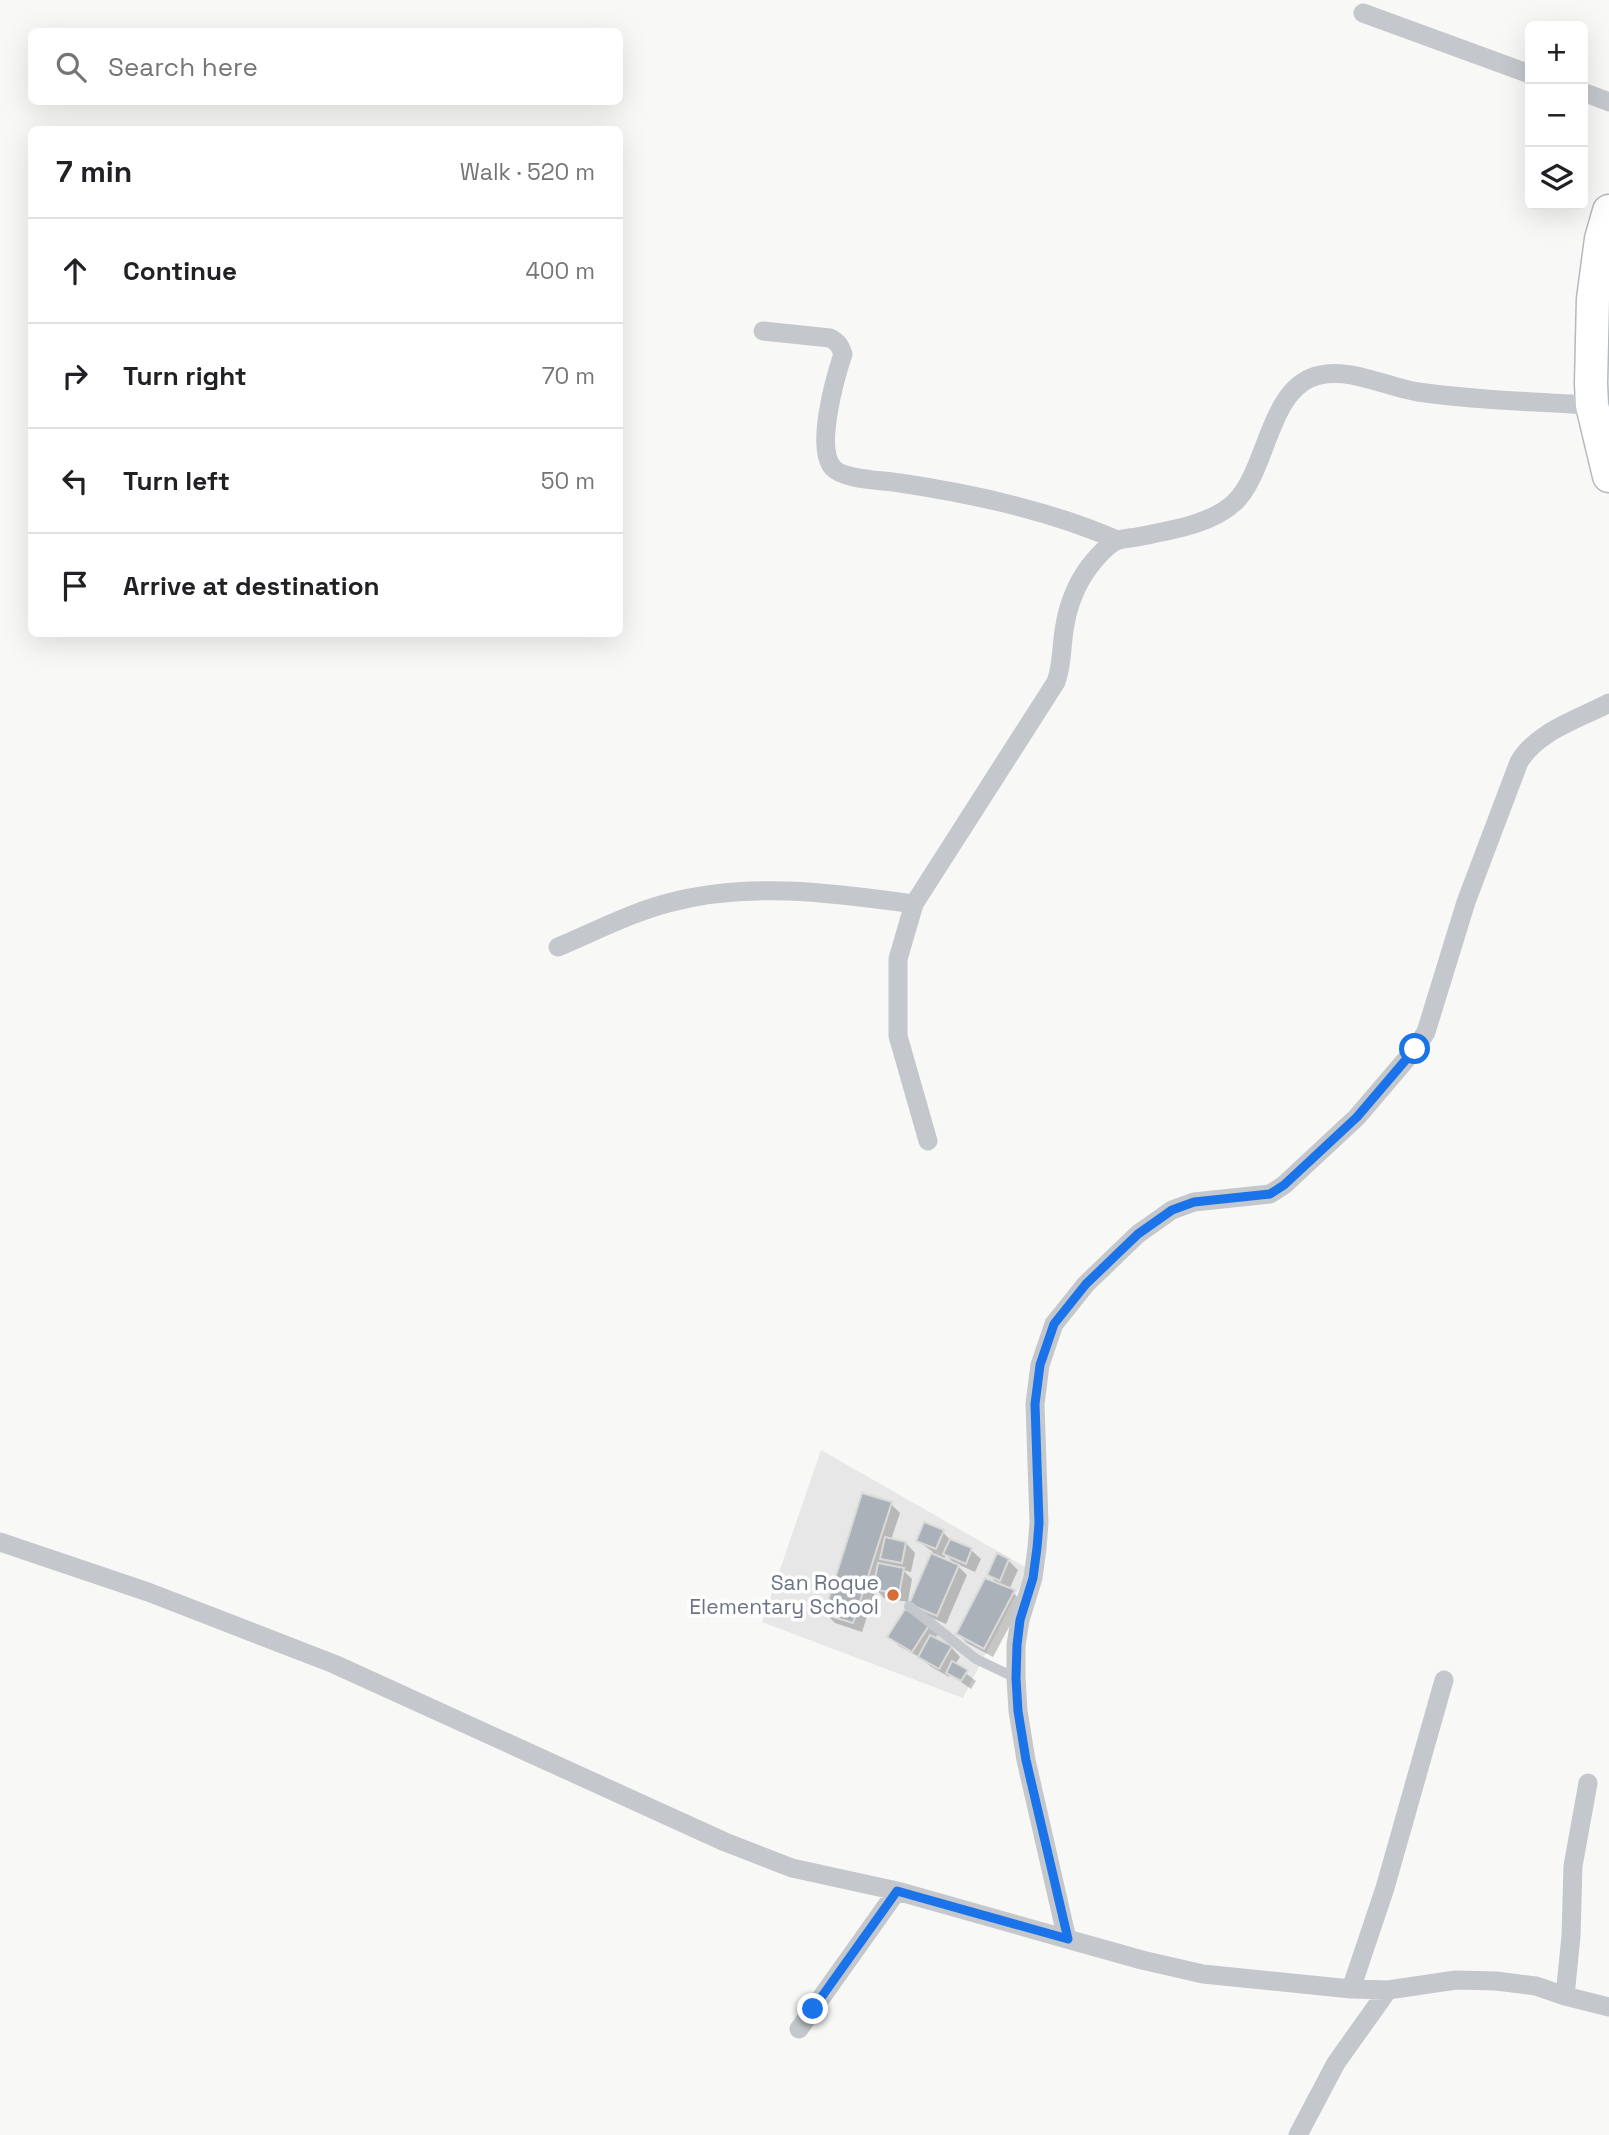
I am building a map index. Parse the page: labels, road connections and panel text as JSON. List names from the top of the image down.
{
  "places": ["San Roque Elementary School"],
  "page": {
    "map_buttons": ["+", "−"],
    "search": "Search here",
    "heading": ["7 min", "Walk · 520 m"],
    "list": [
      ["Continue", "400 m"],
      ["Turn right", "70 m"],
      ["Turn left", "50 m"],
      "Arrive at destination"
    ]
  }
}
